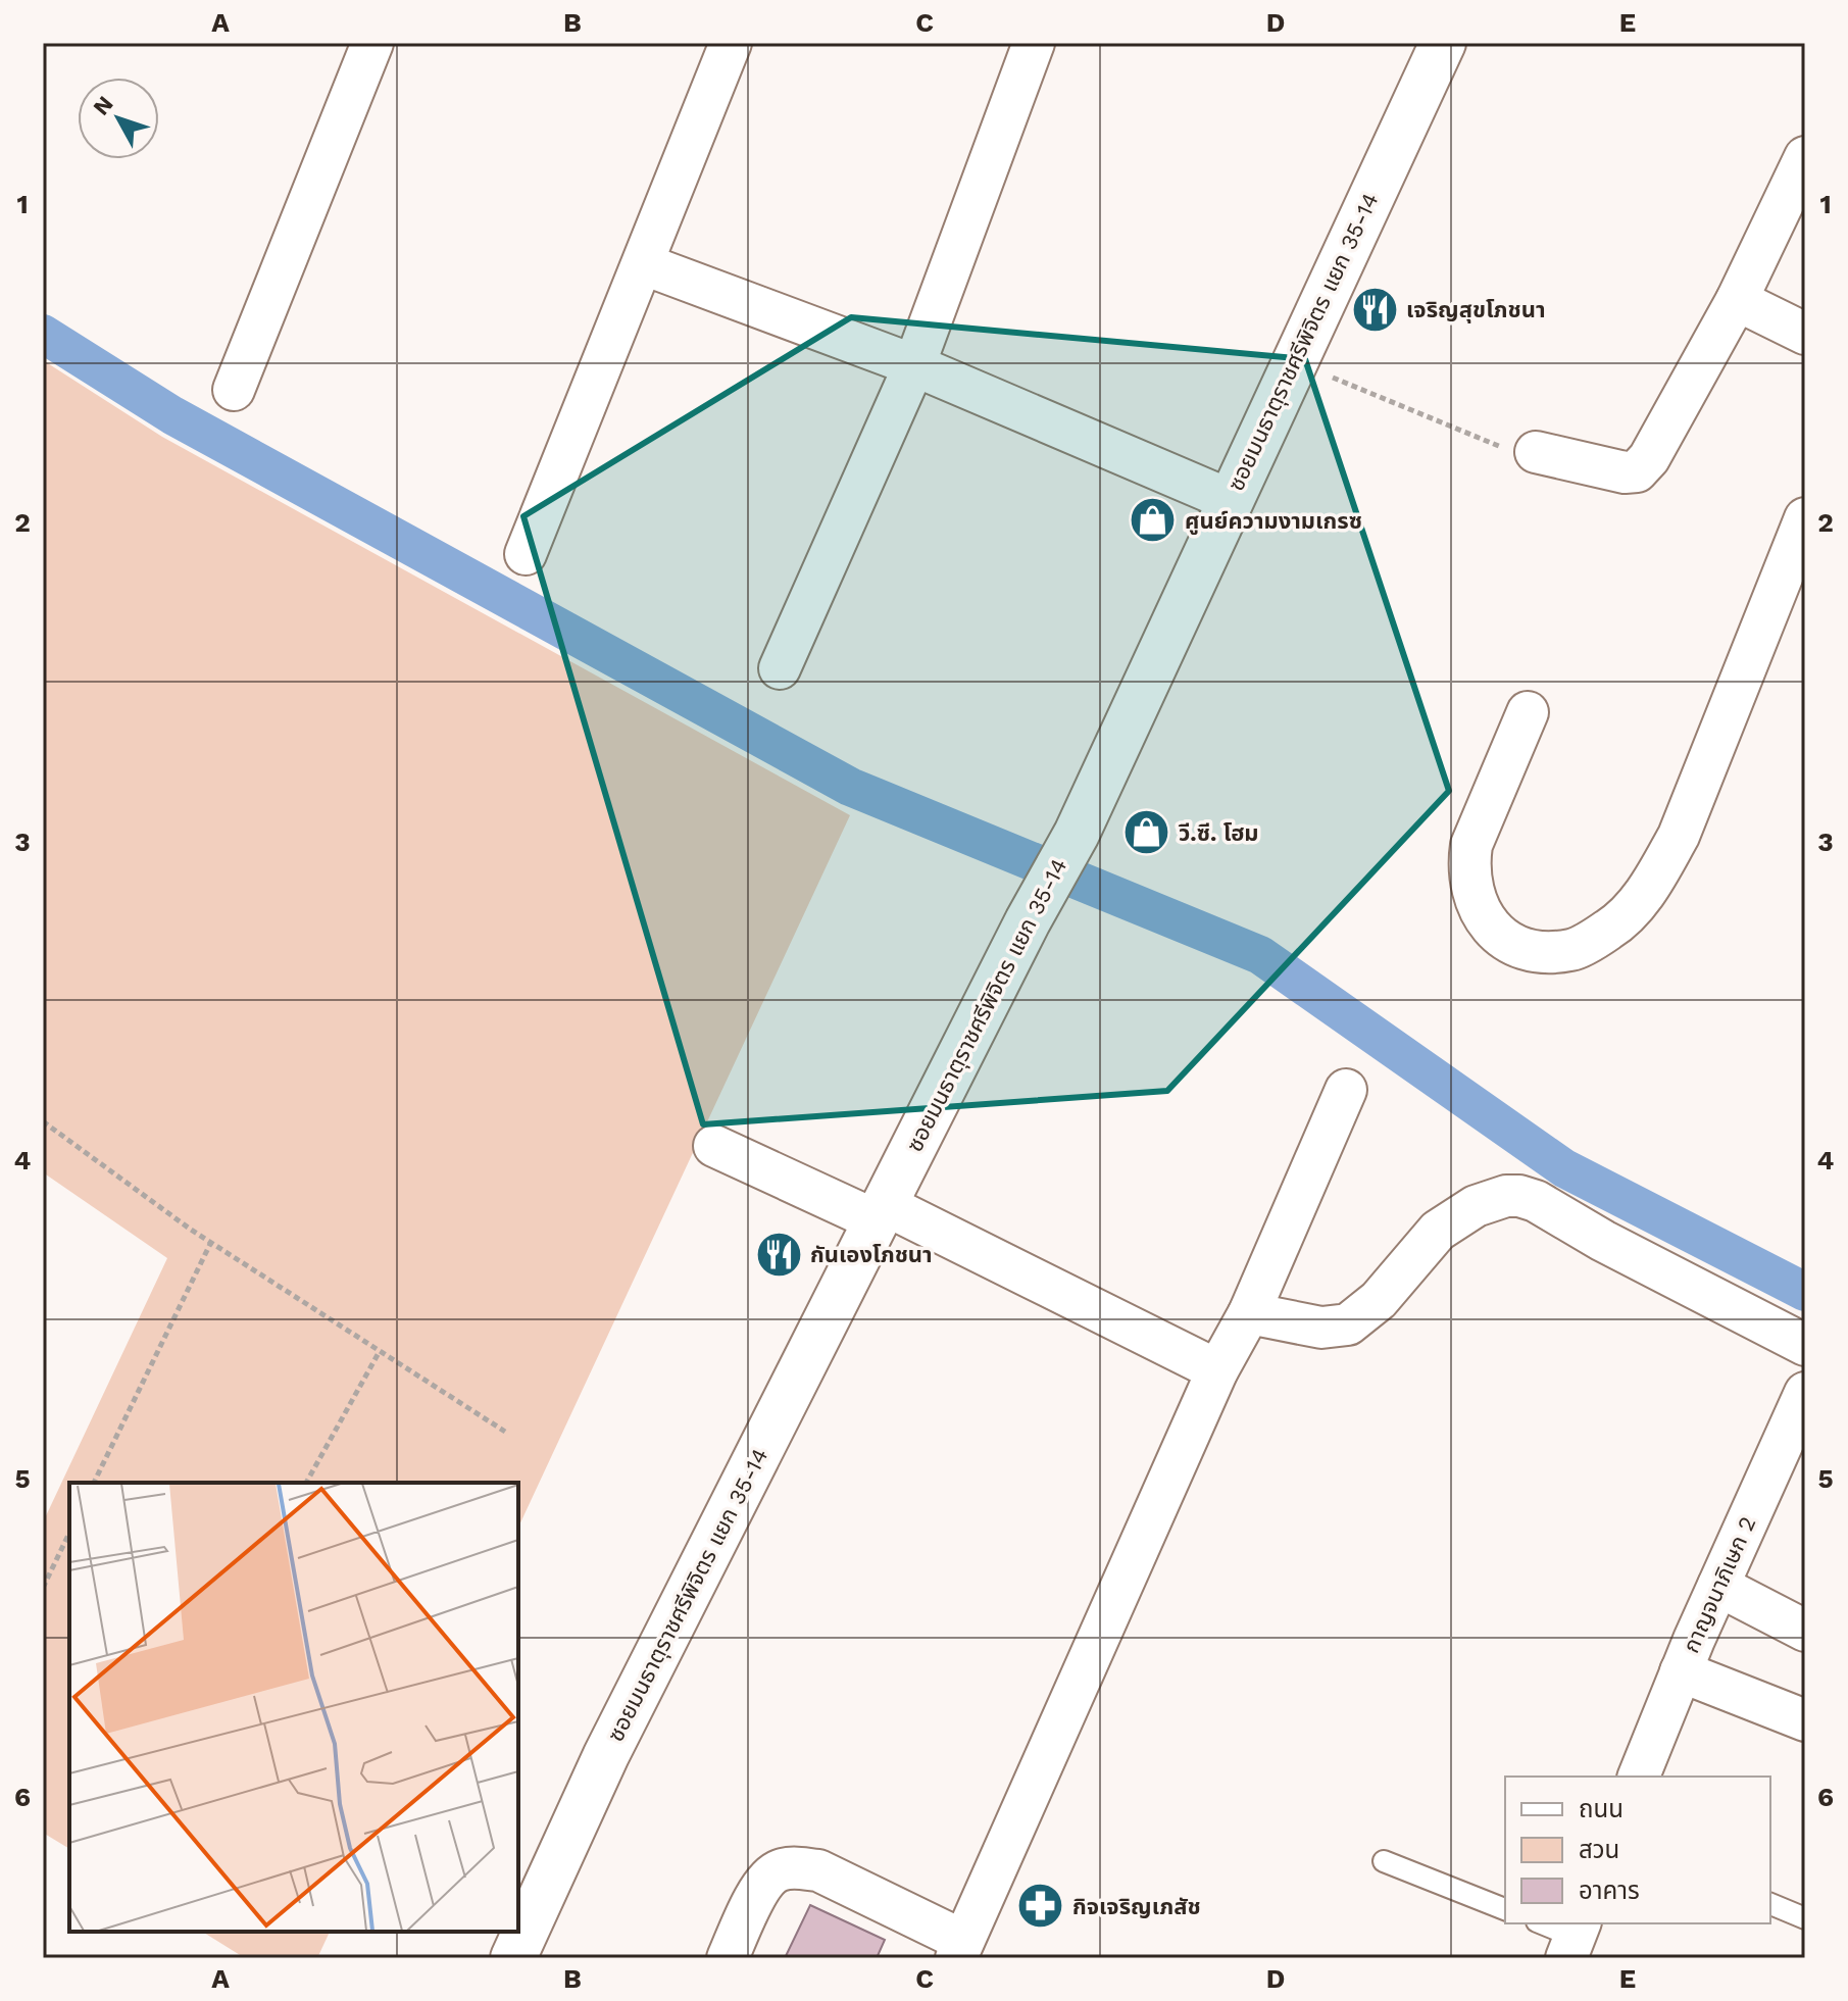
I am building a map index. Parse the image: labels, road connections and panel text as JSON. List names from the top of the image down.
{
  "streets": {
    "street": ["ซอยมนธาตุราชศรีพิจิตร แยก 35-14", "กาญจนาภิเษก 2"]
  },
  "places": {
    "restaurant": ["เจริญสุขโภชนา", "กันเองโภชนา"],
    "shop": ["ศูนย์ความงามเกรซ", "วี.ซี. โฮม"],
    "pharmacy": ["กิจเจริญเภสัช"]
  },
  "legend": ["ถนน", "สวน", "อาคาร"],
  "north": "top left",
  "grid": {
    "columns": [
      "A",
      "B",
      "C",
      "D",
      "E"
    ],
    "rows": [
      "1",
      "2",
      "3",
      "4",
      "5",
      "6"
    ]
  }
}
